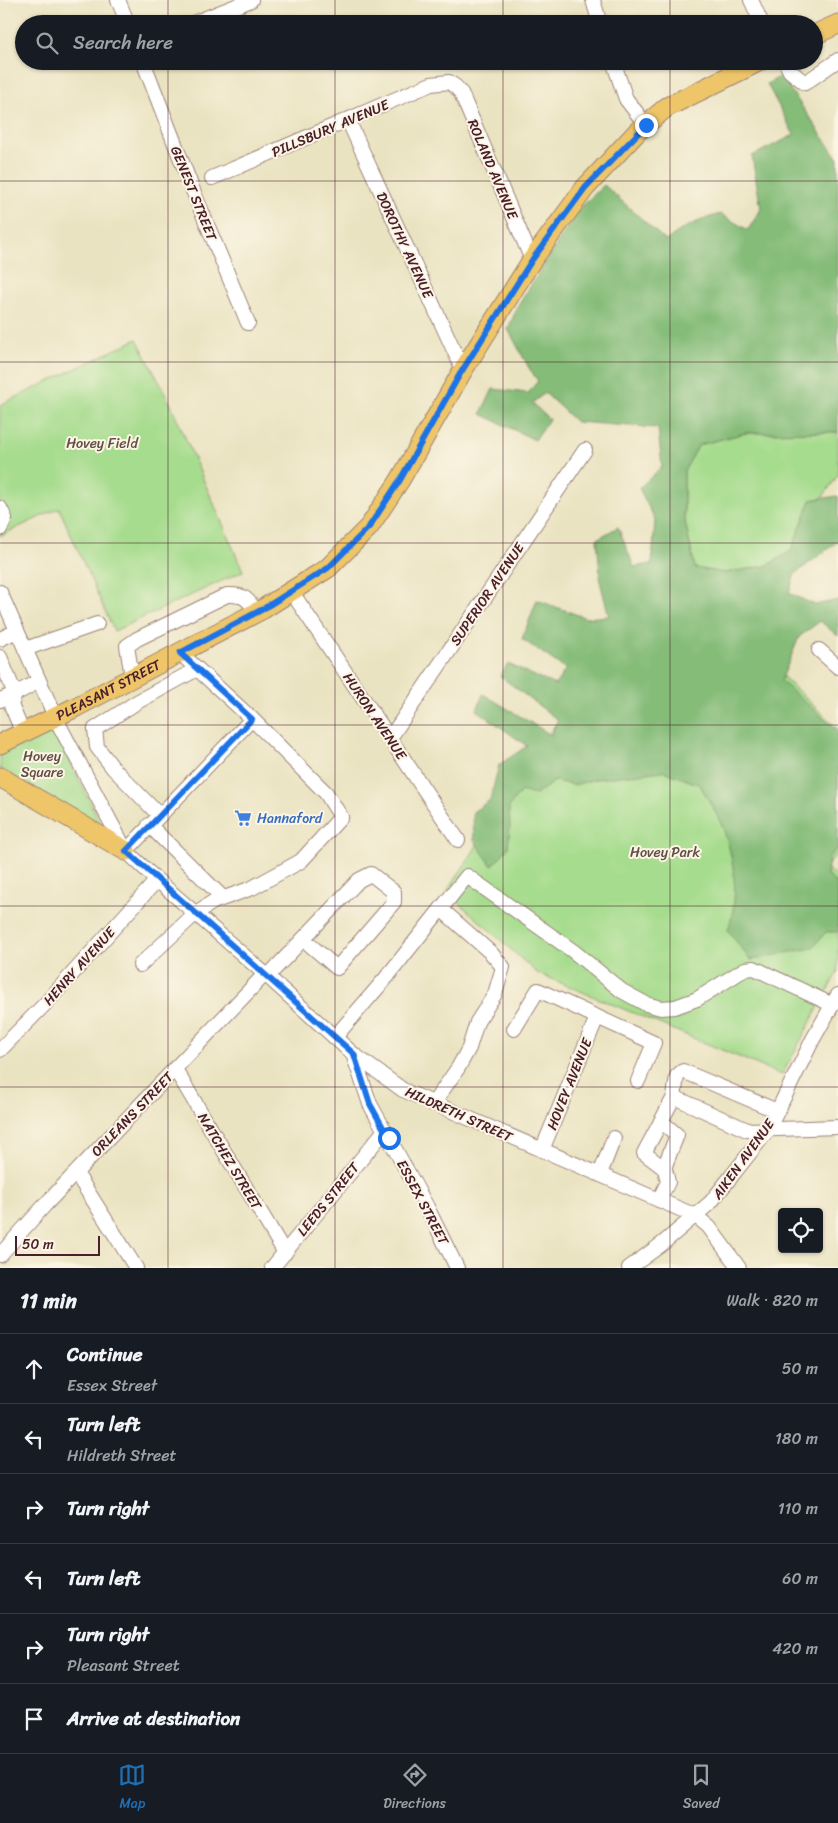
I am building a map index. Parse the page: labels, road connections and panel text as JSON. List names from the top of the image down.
{
  "streets": {
    "main road": ["PLEASANT STREET"],
    "street": [
      "PILLSBURY AVENUE",
      "ROLAND AVENUE",
      "GENEST STREET",
      "DOROTHY AVENUE",
      "SUPERIOR AVENUE",
      "HURON AVENUE",
      "HENRY AVENUE",
      "HOVEY AVENUE",
      "ORLEANS STREET",
      "HILDRETH STREET",
      "AIKEN AVENUE",
      "NATCHEZ STREET",
      "LEEDS STREET",
      "ESSEX STREET"
    ]
  },
  "crossings": [
    ["PILLSBURY AVENUE", "ROLAND AVENUE"],
    ["PILLSBURY AVENUE", "DOROTHY AVENUE"],
    ["ROLAND AVENUE", "PLEASANT STREET"],
    ["DOROTHY AVENUE", "PLEASANT STREET"],
    ["SUPERIOR AVENUE", "HURON AVENUE"],
    ["PLEASANT STREET", "HURON AVENUE"],
    ["PLEASANT STREET", "HILDRETH STREET"],
    ["HENRY AVENUE", "HILDRETH STREET"],
    ["HOVEY AVENUE", "HILDRETH STREET"],
    ["ORLEANS STREET", "HILDRETH STREET"],
    ["ORLEANS STREET", "NATCHEZ STREET"],
    ["HILDRETH STREET", "AIKEN AVENUE"],
    ["HILDRETH STREET", "ESSEX STREET"],
    ["NATCHEZ STREET", "LEEDS STREET"],
    ["LEEDS STREET", "ESSEX STREET"]
  ],
  "parks": ["Hovey Field", "Hovey Square", "Hovey Park"],
  "places": {
    "supermarket": ["Hannaford"]
  },
  "scale_bar": "50 m",
  "page": {
    "search": "Search here",
    "scale": "50 m",
    "heading": ["11 min", "Walk · 820 m"],
    "list": [
      ["Continue", "Essex Street", "50 m"],
      ["Turn left", "Hildreth Street", "180 m"],
      ["Turn right", "110 m"],
      ["Turn left", "60 m"],
      ["Turn right", "Pleasant Street", "420 m"],
      "Arrive at destination"
    ],
    "nav": ["Map", "Directions", "Saved"]
  }
}
